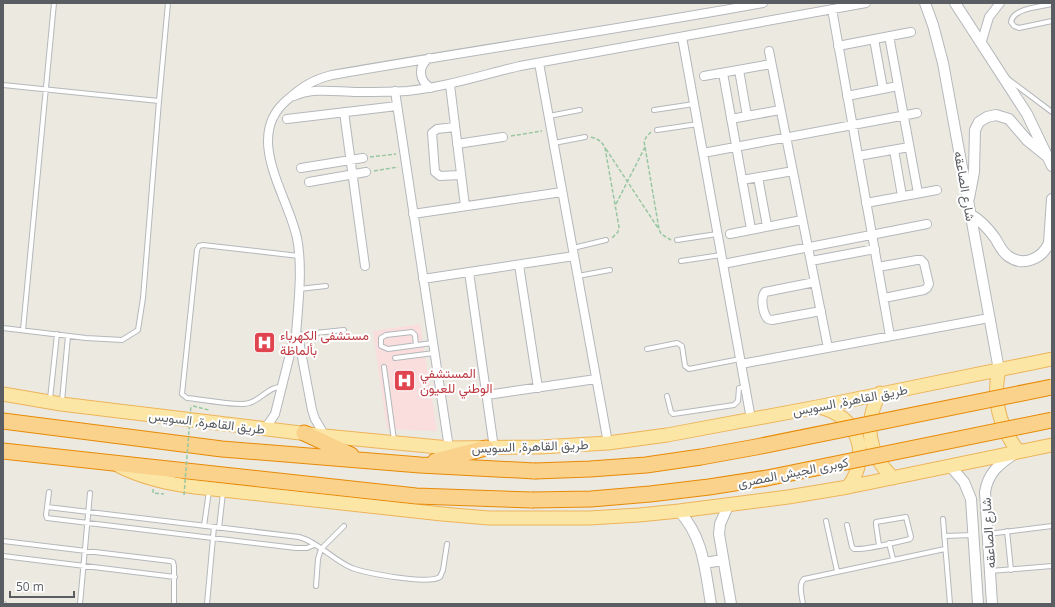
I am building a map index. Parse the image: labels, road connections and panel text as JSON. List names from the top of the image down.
{
  "streets": {
    "highway": ["طريق القاهرة, السويس", "كوبرى الجيش المصرى"],
    "street": ["شارع الصاعقه"]
  },
  "crossings": [
    ["شارع الصاعقه", "طريق القاهرة, السويس"]
  ],
  "places": {
    "hospital": ["مستشفى الكهرباء بألماظة", "المستشفي الوطني للعيون"]
  },
  "scale_bar": "50 m"
}
